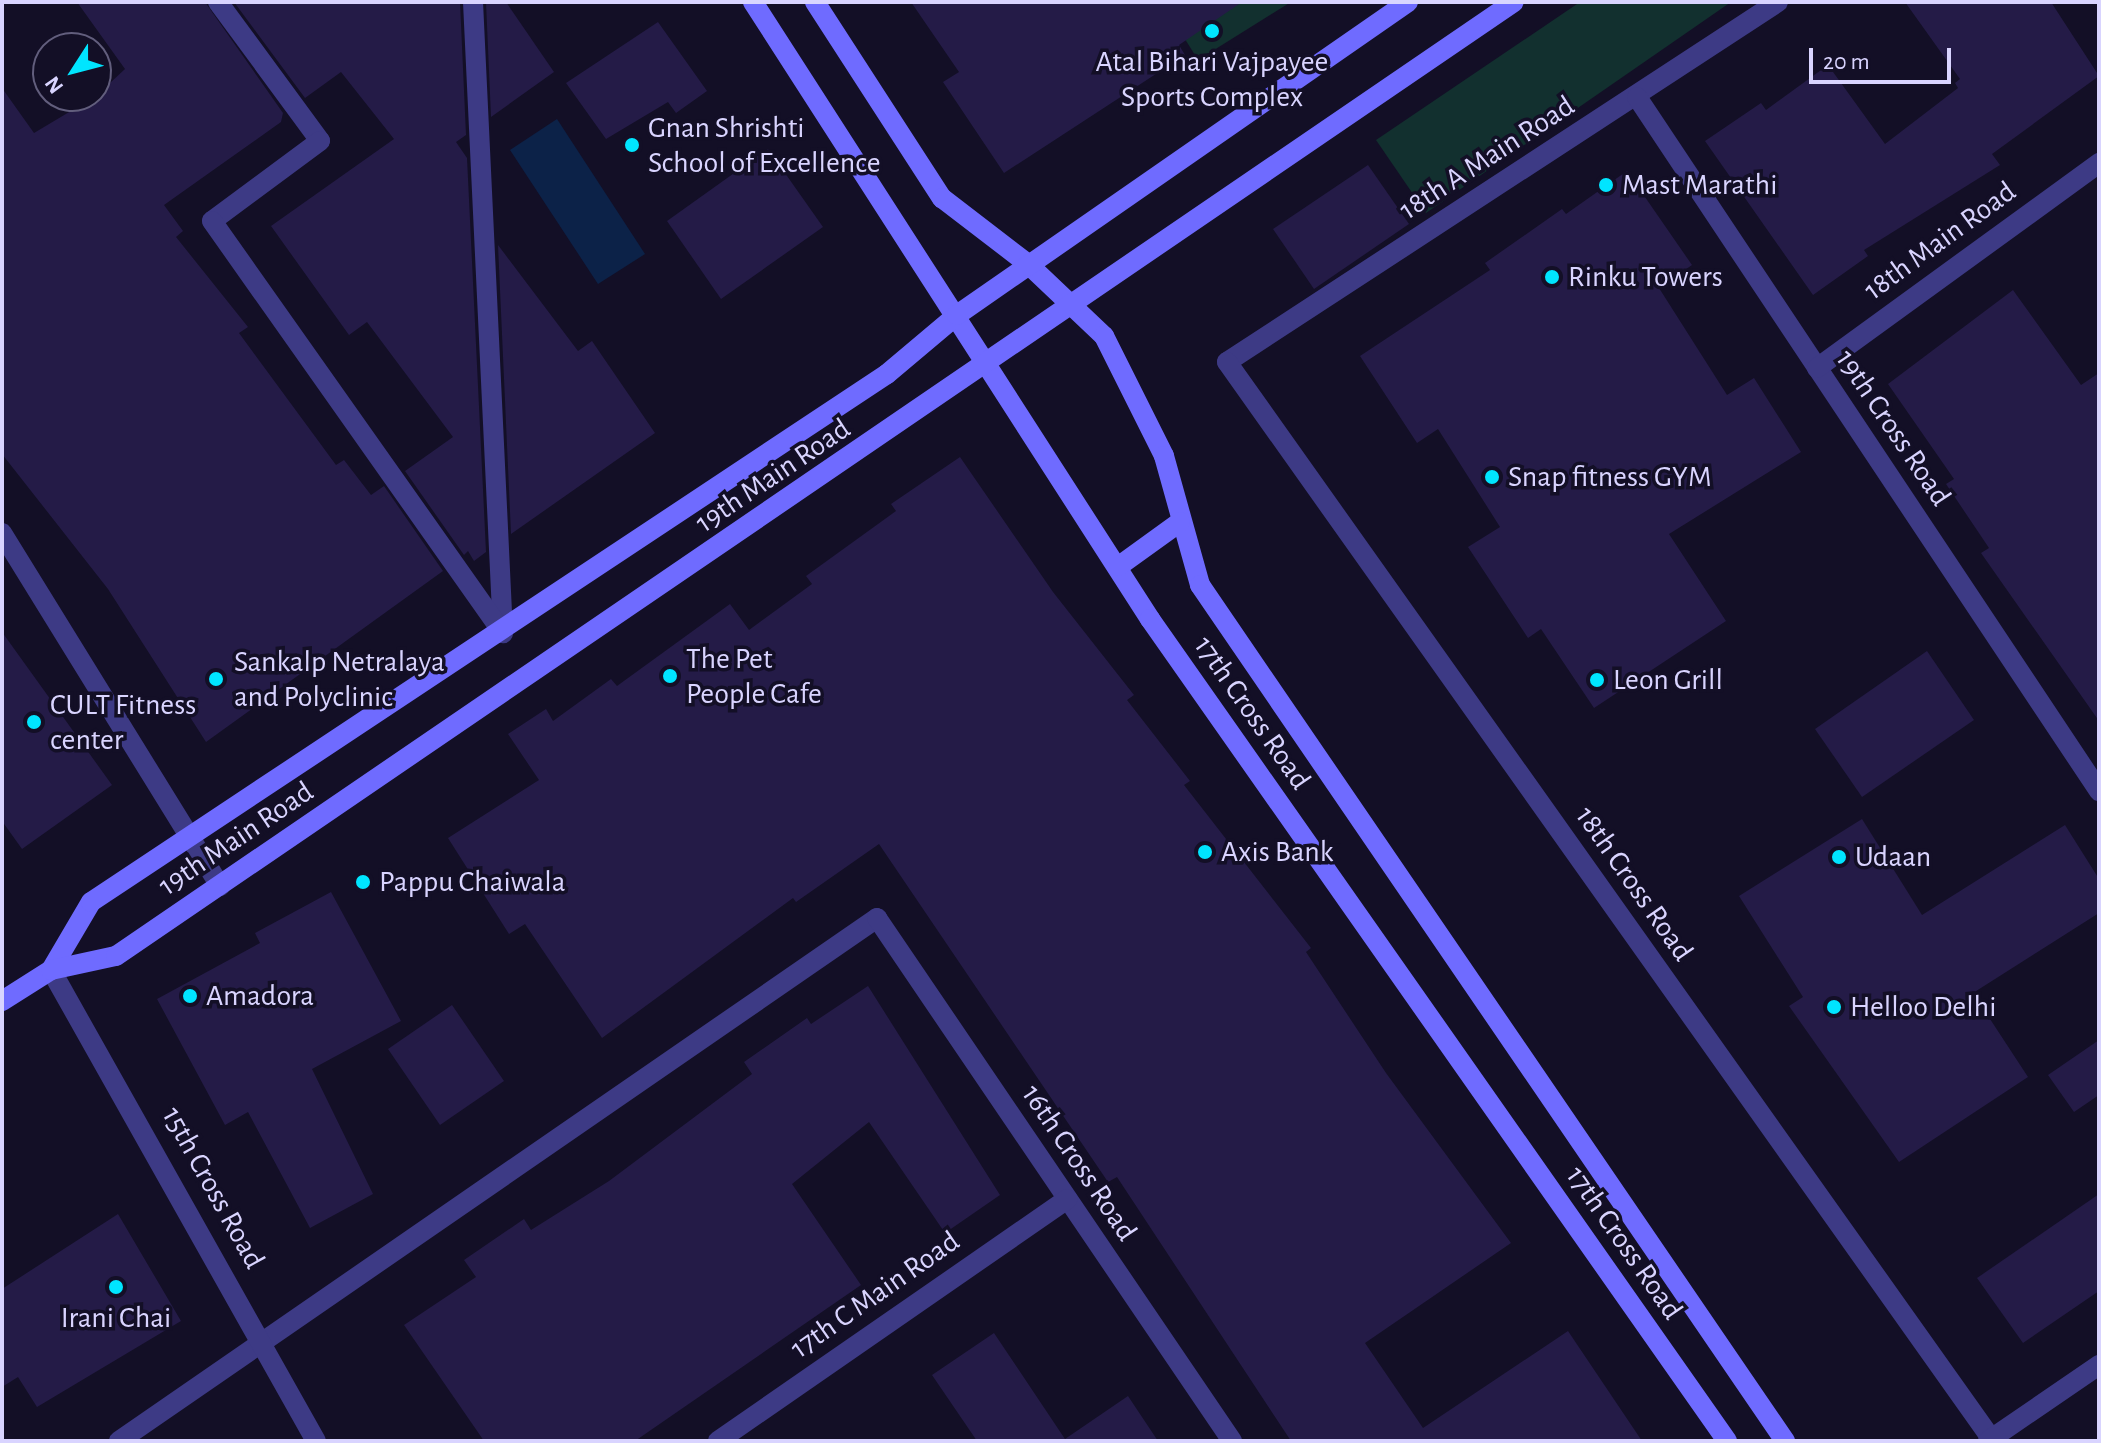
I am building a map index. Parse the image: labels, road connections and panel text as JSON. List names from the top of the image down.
{
  "streets": {
    "main road": ["19th Main Road", "17th Cross Road"],
    "street": [
      "18th A Main Road",
      "18th Main Road",
      "19th Cross Road",
      "18th Cross Road",
      "16th Cross Road",
      "15th Cross Road",
      "17th C Main Road"
    ]
  },
  "crossings": [
    ["18th A Main Road", "19th Cross Road"],
    ["18th A Main Road", "18th Cross Road"],
    ["18th Main Road", "19th Cross Road"],
    ["19th Main Road", "17th Cross Road"],
    ["19th Main Road", "15th Cross Road"],
    ["16th Cross Road", "15th Cross Road"],
    ["16th Cross Road", "17th C Main Road"]
  ],
  "places": [
    "Atal Bihari Vajpayee Sports Complex",
    "Gnan Shrishti School of Excellence",
    "Mast Marathi",
    "Rinku Towers",
    "Snap fitness GYM",
    "The Pet People Cafe",
    "Sankalp Netralaya and Polyclinic",
    "Leon Grill",
    "CULT Fitness center",
    "Axis Bank",
    "Udaan",
    "Pappu Chaiwala",
    "Amadora",
    "Helloo Delhi",
    "Irani Chai"
  ],
  "scale_bar": "20 m",
  "north": "bottom left"
}
